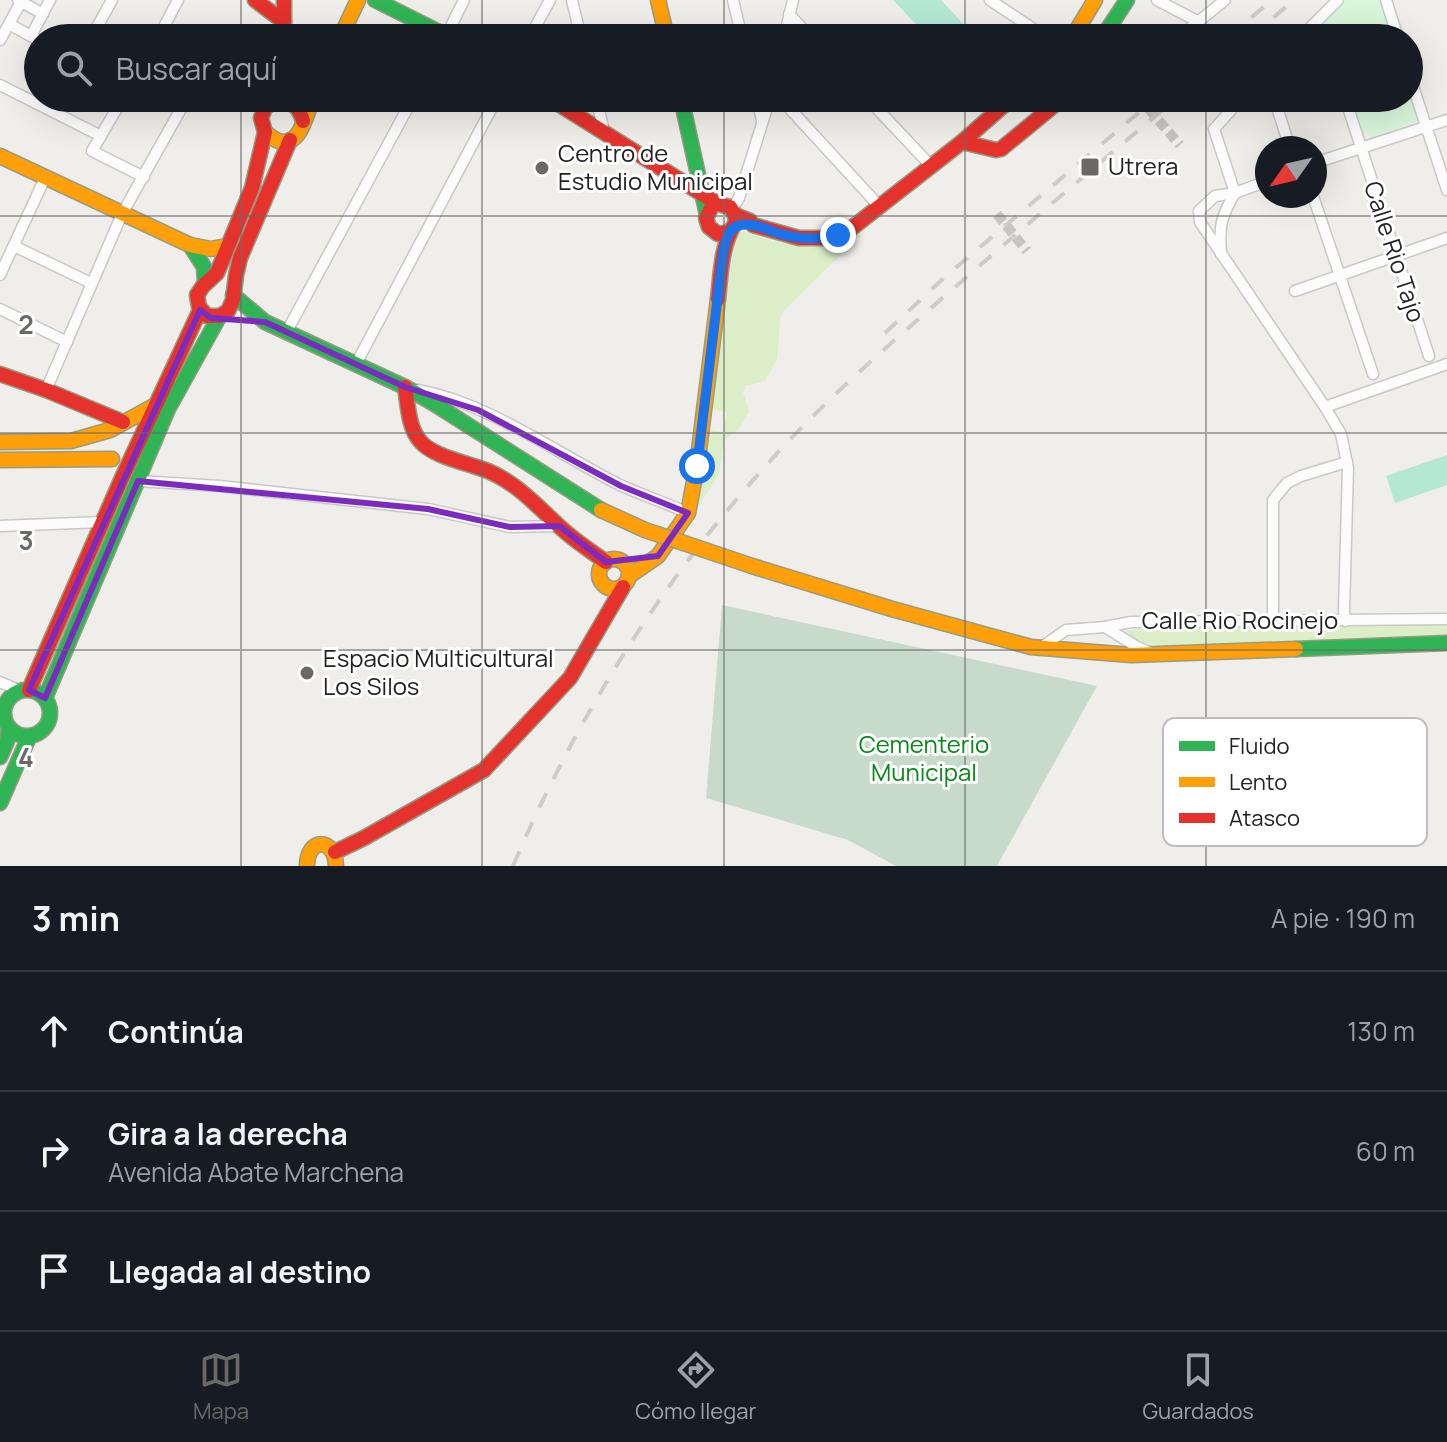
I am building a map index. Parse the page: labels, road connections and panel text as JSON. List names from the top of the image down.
{
  "streets": {
    "street": ["Calle Rio Tajo", "Calle Rio Rocinejo"]
  },
  "parks": ["Cementerio Municipal"],
  "places": {
    "transit": ["Utrera"],
    "other": ["Centro de Estudio Municipal", "Espacio Multicultural Los Silos"]
  },
  "legend": ["Fluido", "Lento", "Atasco"],
  "north": "bottom left",
  "page": {
    "search": "Buscar aquí",
    "heading": ["3 min", "A pie · 190 m"],
    "list": [
      ["Continúa", "130 m"],
      ["Gira a la derecha", "Avenida Abate Marchena", "60 m"],
      "Llegada al destino"
    ],
    "nav": ["Mapa", "Cómo llegar", "Guardados"]
  },
  "grid": {
    "rows": ["2", "3", "4"]
  }
}
